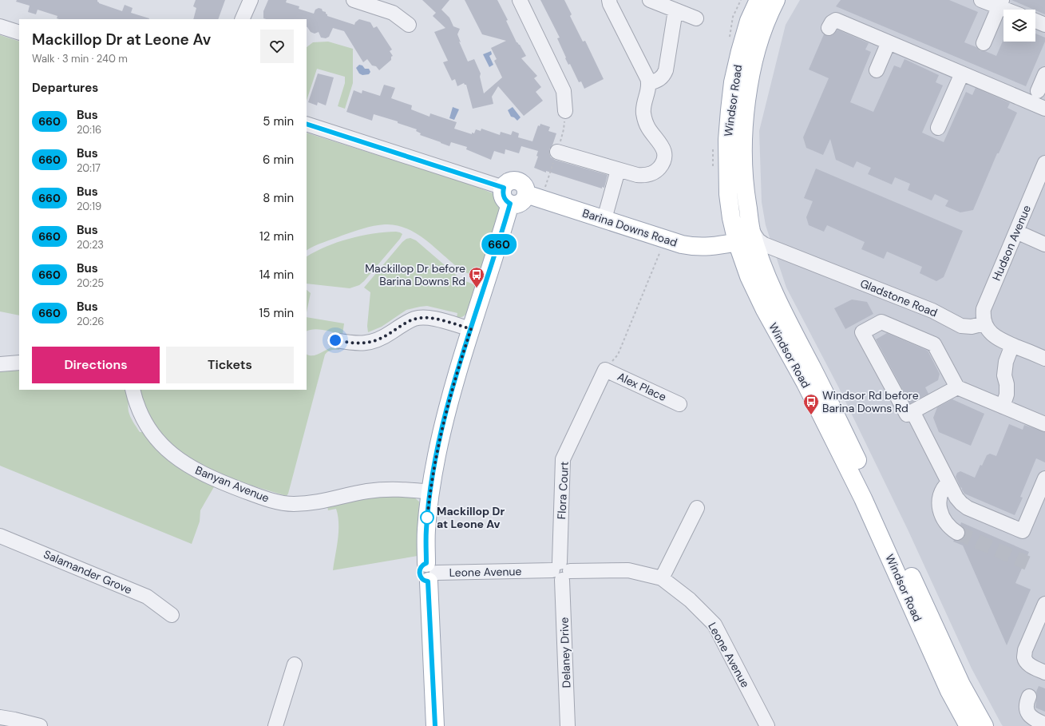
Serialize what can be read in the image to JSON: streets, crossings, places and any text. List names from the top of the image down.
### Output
{
  "streets": {
    "main road": ["Windsor Road", "Barina Downs Road"],
    "street": [
      "Hudson Avenue",
      "Gladstone Road",
      "Alex Place",
      "Banyan Avenue",
      "Flora Court",
      "Salamander Grove",
      "Leone Avenue",
      "Delaney Drive"
    ]
  },
  "crossings": [
    ["Windsor Road", "Barina Downs Road"],
    ["Windsor Road", "Gladstone Road"],
    ["Hudson Avenue", "Gladstone Road"],
    ["Alex Place", "Flora Court"],
    ["Flora Court", "Leone Avenue"],
    ["Flora Court", "Delaney Drive"],
    ["Leone Avenue", "Delaney Drive"]
  ],
  "places": {
    "bus stop": ["Mackillop Dr before Barina Downs Rd", "Windsor Rd before Barina Downs Rd"],
    "other": ["Mackillop Dr at Leone Av"]
  },
  "lines": ["bus line 660"],
  "page": {
    "on_map": "660",
    "heading": [
      ["Mackillop Dr at Leone Av", "Walk · 3 min · 240 m"],
      "Departures"
    ],
    "list": [
      {
        "mark": "660",
        "name": "Bus",
        "note": "20:16",
        "value": "5 min"
      },
      {
        "mark": "660",
        "name": "Bus",
        "note": "20:17",
        "value": "6 min"
      },
      {
        "mark": "660",
        "name": "Bus",
        "note": "20:19",
        "value": "8 min"
      },
      {
        "mark": "660",
        "name": "Bus",
        "note": "20:23",
        "value": "12 min"
      },
      {
        "mark": "660",
        "name": "Bus",
        "note": "20:25",
        "value": "14 min"
      },
      {
        "mark": "660",
        "name": "Bus",
        "note": "20:26",
        "value": "15 min"
      }
    ],
    "buttons": ["Directions", "Tickets"]
  }
}
